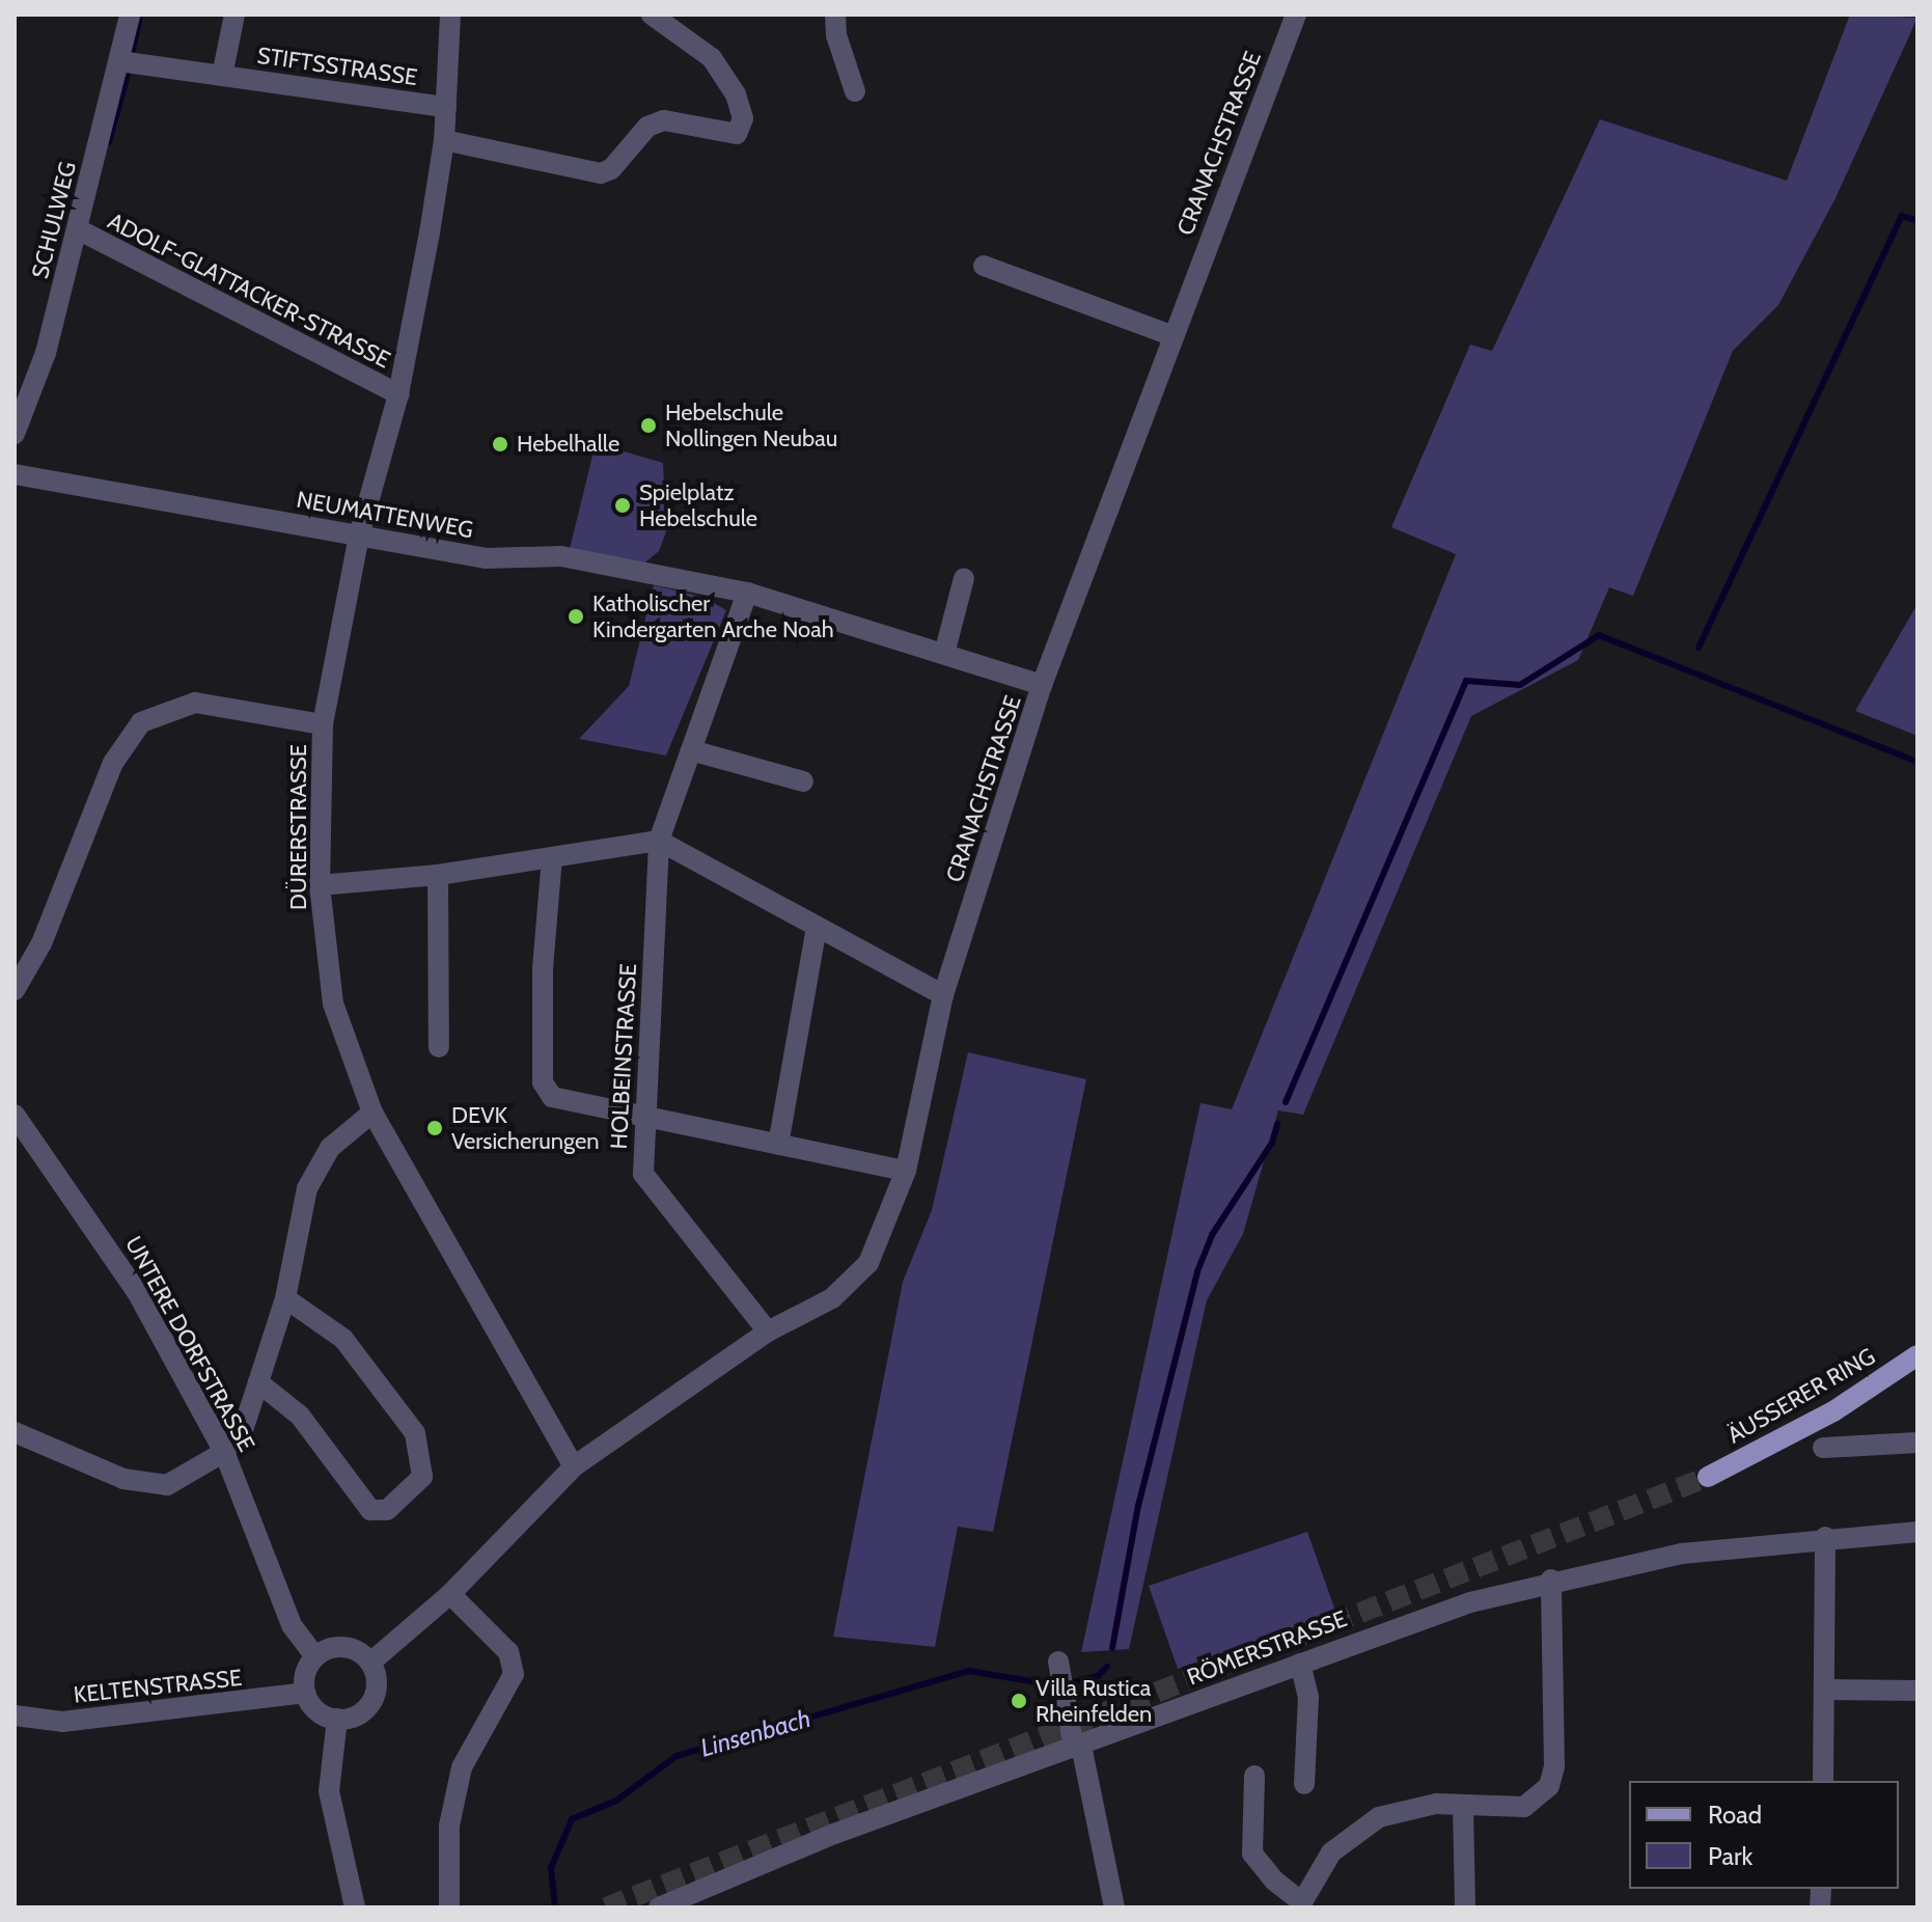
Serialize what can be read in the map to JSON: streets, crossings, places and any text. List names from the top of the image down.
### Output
{
  "streets": {
    "main road": ["ÄUSSERER RING"],
    "street": [
      "STIFTSSTRASSE",
      "CRANACHSTRASSE",
      "SCHULWEG",
      "ADOLF-GLATTACKER-STRASSE",
      "NEUMATTENWEG",
      "DÜRERSTRASSE",
      "HOLBEINSTRASSE",
      "UNTERE DORFSTRASSE",
      "RÖMERSTRASSE",
      "KELTENSTRASSE"
    ]
  },
  "crossings": [
    ["STIFTSSTRASSE", "SCHULWEG"],
    ["STIFTSSTRASSE", "DÜRERSTRASSE"],
    ["CRANACHSTRASSE", "NEUMATTENWEG"],
    ["CRANACHSTRASSE", "HOLBEINSTRASSE"],
    ["SCHULWEG", "ADOLF-GLATTACKER-STRASSE"],
    ["ADOLF-GLATTACKER-STRASSE", "DÜRERSTRASSE"],
    ["NEUMATTENWEG", "DÜRERSTRASSE"],
    ["NEUMATTENWEG", "HOLBEINSTRASSE"],
    ["UNTERE DORFSTRASSE", "KELTENSTRASSE"]
  ],
  "water": ["Linsenbach"],
  "places": [
    "Hebelschule Nollingen Neubau",
    "Hebelhalle",
    "Spielplatz Hebelschule",
    "Katholischer Kindergarten Arche Noah",
    "DEVK Versicherungen",
    "Villa Rustica Rheinfelden"
  ],
  "legend": ["Road", "Park"]
}
